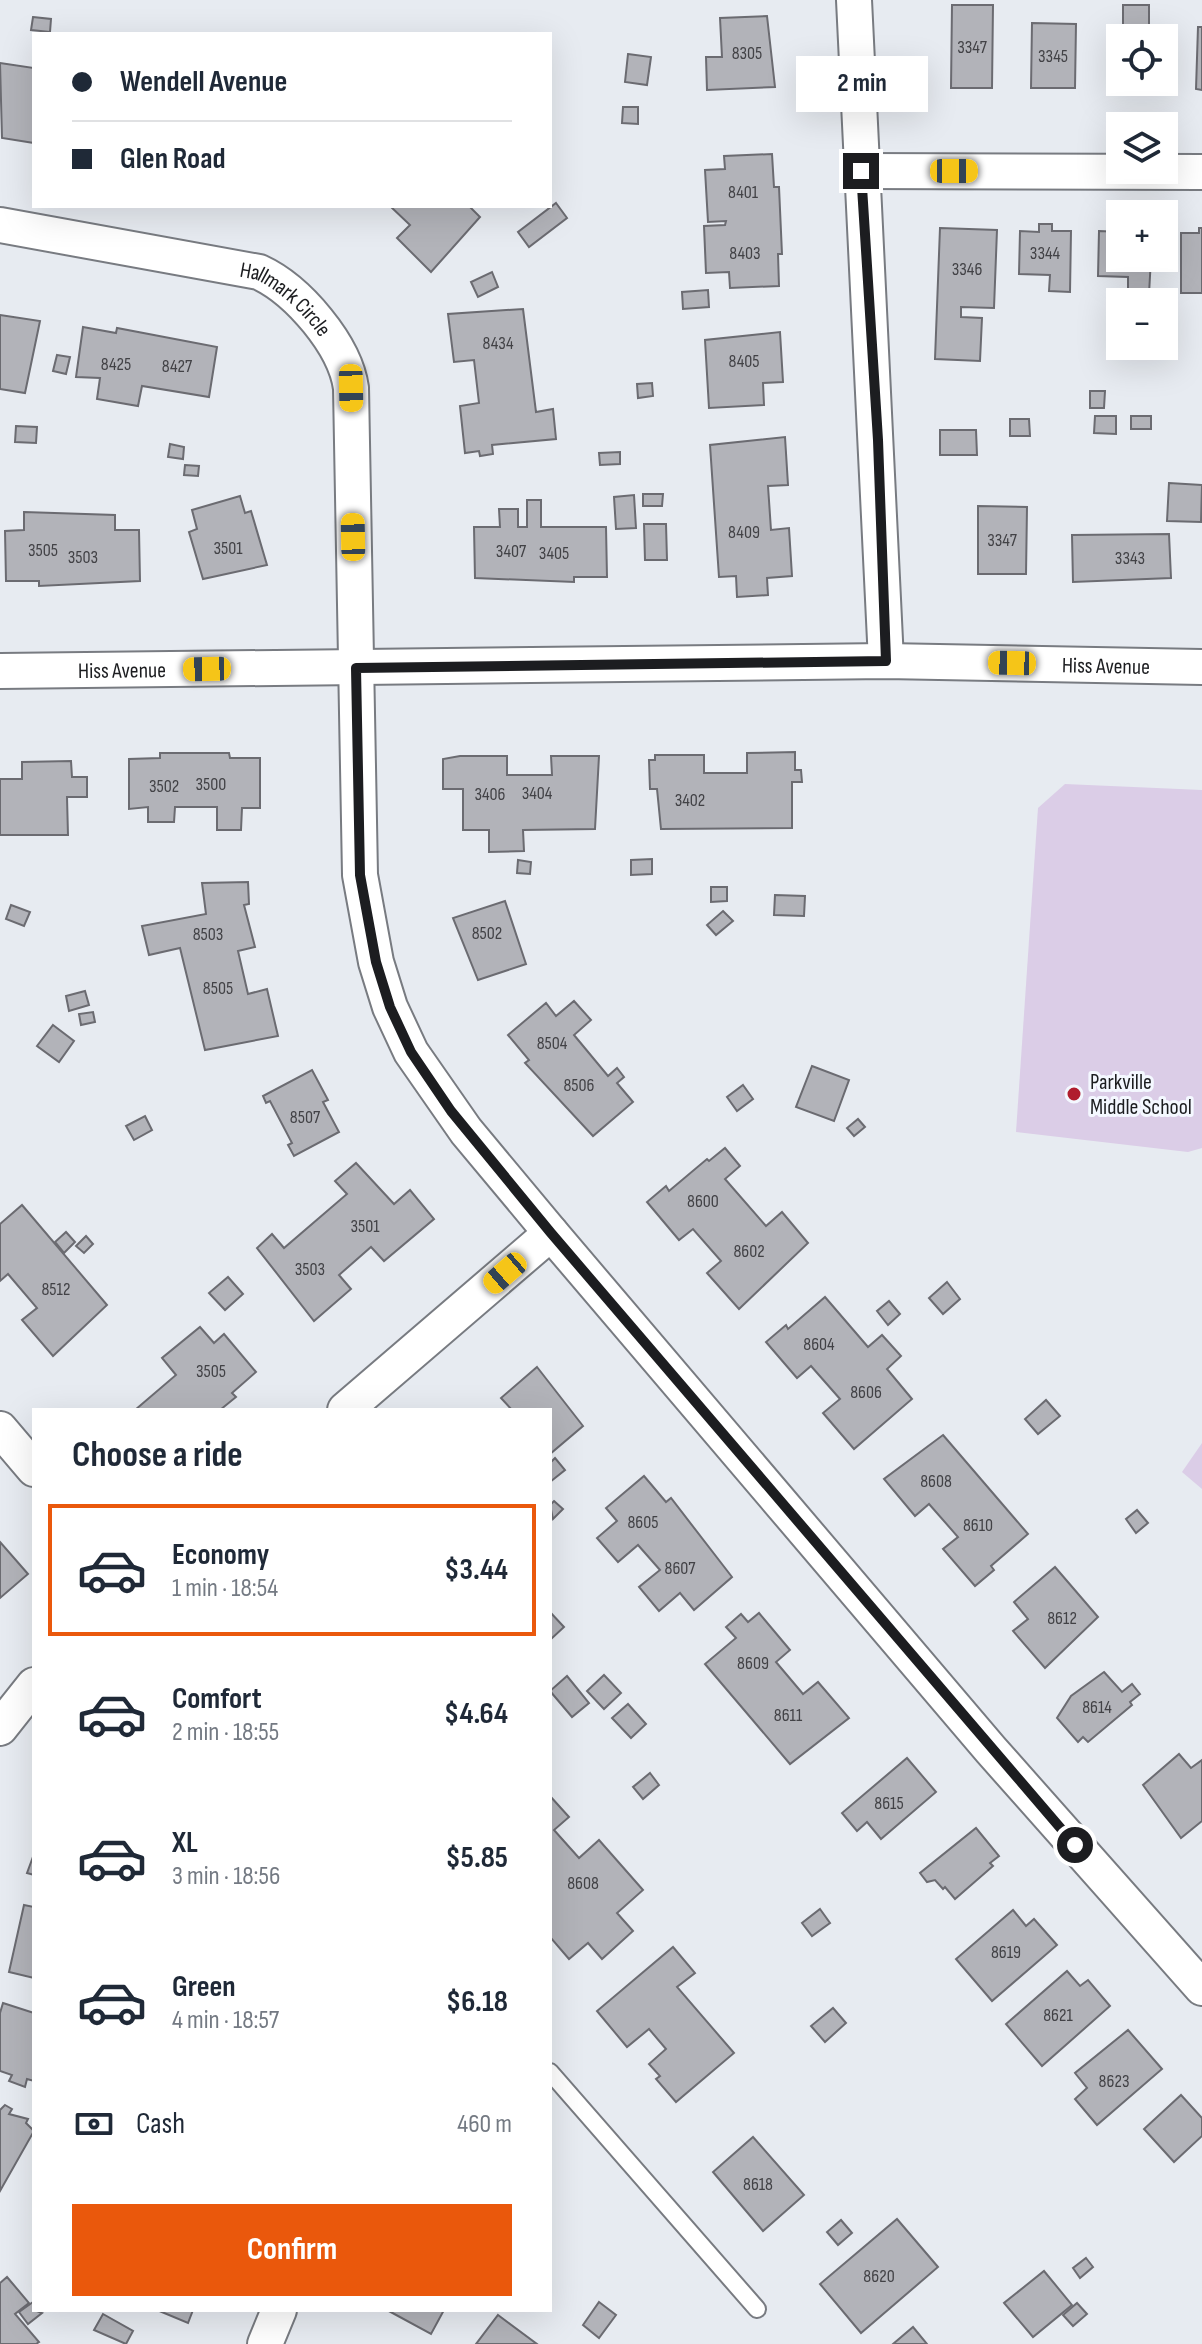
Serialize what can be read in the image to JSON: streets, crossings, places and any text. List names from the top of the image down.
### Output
{
  "streets": {
    "street": ["Hallmark Circle", "Hiss Avenue"]
  },
  "crossings": [
    ["Hallmark Circle", "Hiss Avenue"]
  ],
  "places": ["Parkville Middle School"],
  "house_numbers": [
    "3347",
    "8305",
    "3345",
    "8401",
    "8403",
    "3344",
    "3346",
    "8434",
    "8405",
    "8425",
    "8427",
    "8409",
    "3347",
    "3501",
    "3505",
    "3407",
    "3405",
    "3503",
    "3343",
    "3500",
    "3502",
    "3404",
    "3406",
    "3402",
    "8502",
    "8503",
    "8505",
    "8504",
    "8506",
    "8507",
    "8600",
    "3501",
    "8602",
    "3503",
    "8512",
    "8604",
    "3505",
    "8606",
    "8608",
    "8605",
    "8610",
    "8607",
    "8612",
    "8609",
    "8614",
    "8611",
    "8615",
    "8608",
    "8619",
    "8621",
    "8623",
    "8618",
    "8620"
  ],
  "page": {
    "map_buttons": ["+", "−"],
    "banner": ["Wendell Avenue", "Glen Road"],
    "bubble": "2 min",
    "heading": "Choose a ride",
    "list": [
      {
        "name": "Economy",
        "note": "1 min · 18:54",
        "value": "$3.44"
      },
      {
        "name": "Comfort",
        "note": "2 min · 18:55",
        "value": "$4.64"
      },
      {
        "name": "XL",
        "note": "3 min · 18:56",
        "value": "$5.85"
      },
      {
        "name": "Green",
        "note": "4 min · 18:57",
        "value": "$6.18"
      }
    ],
    "pay": ["Cash", "460 m"],
    "buttons": "Confirm"
  }
}
